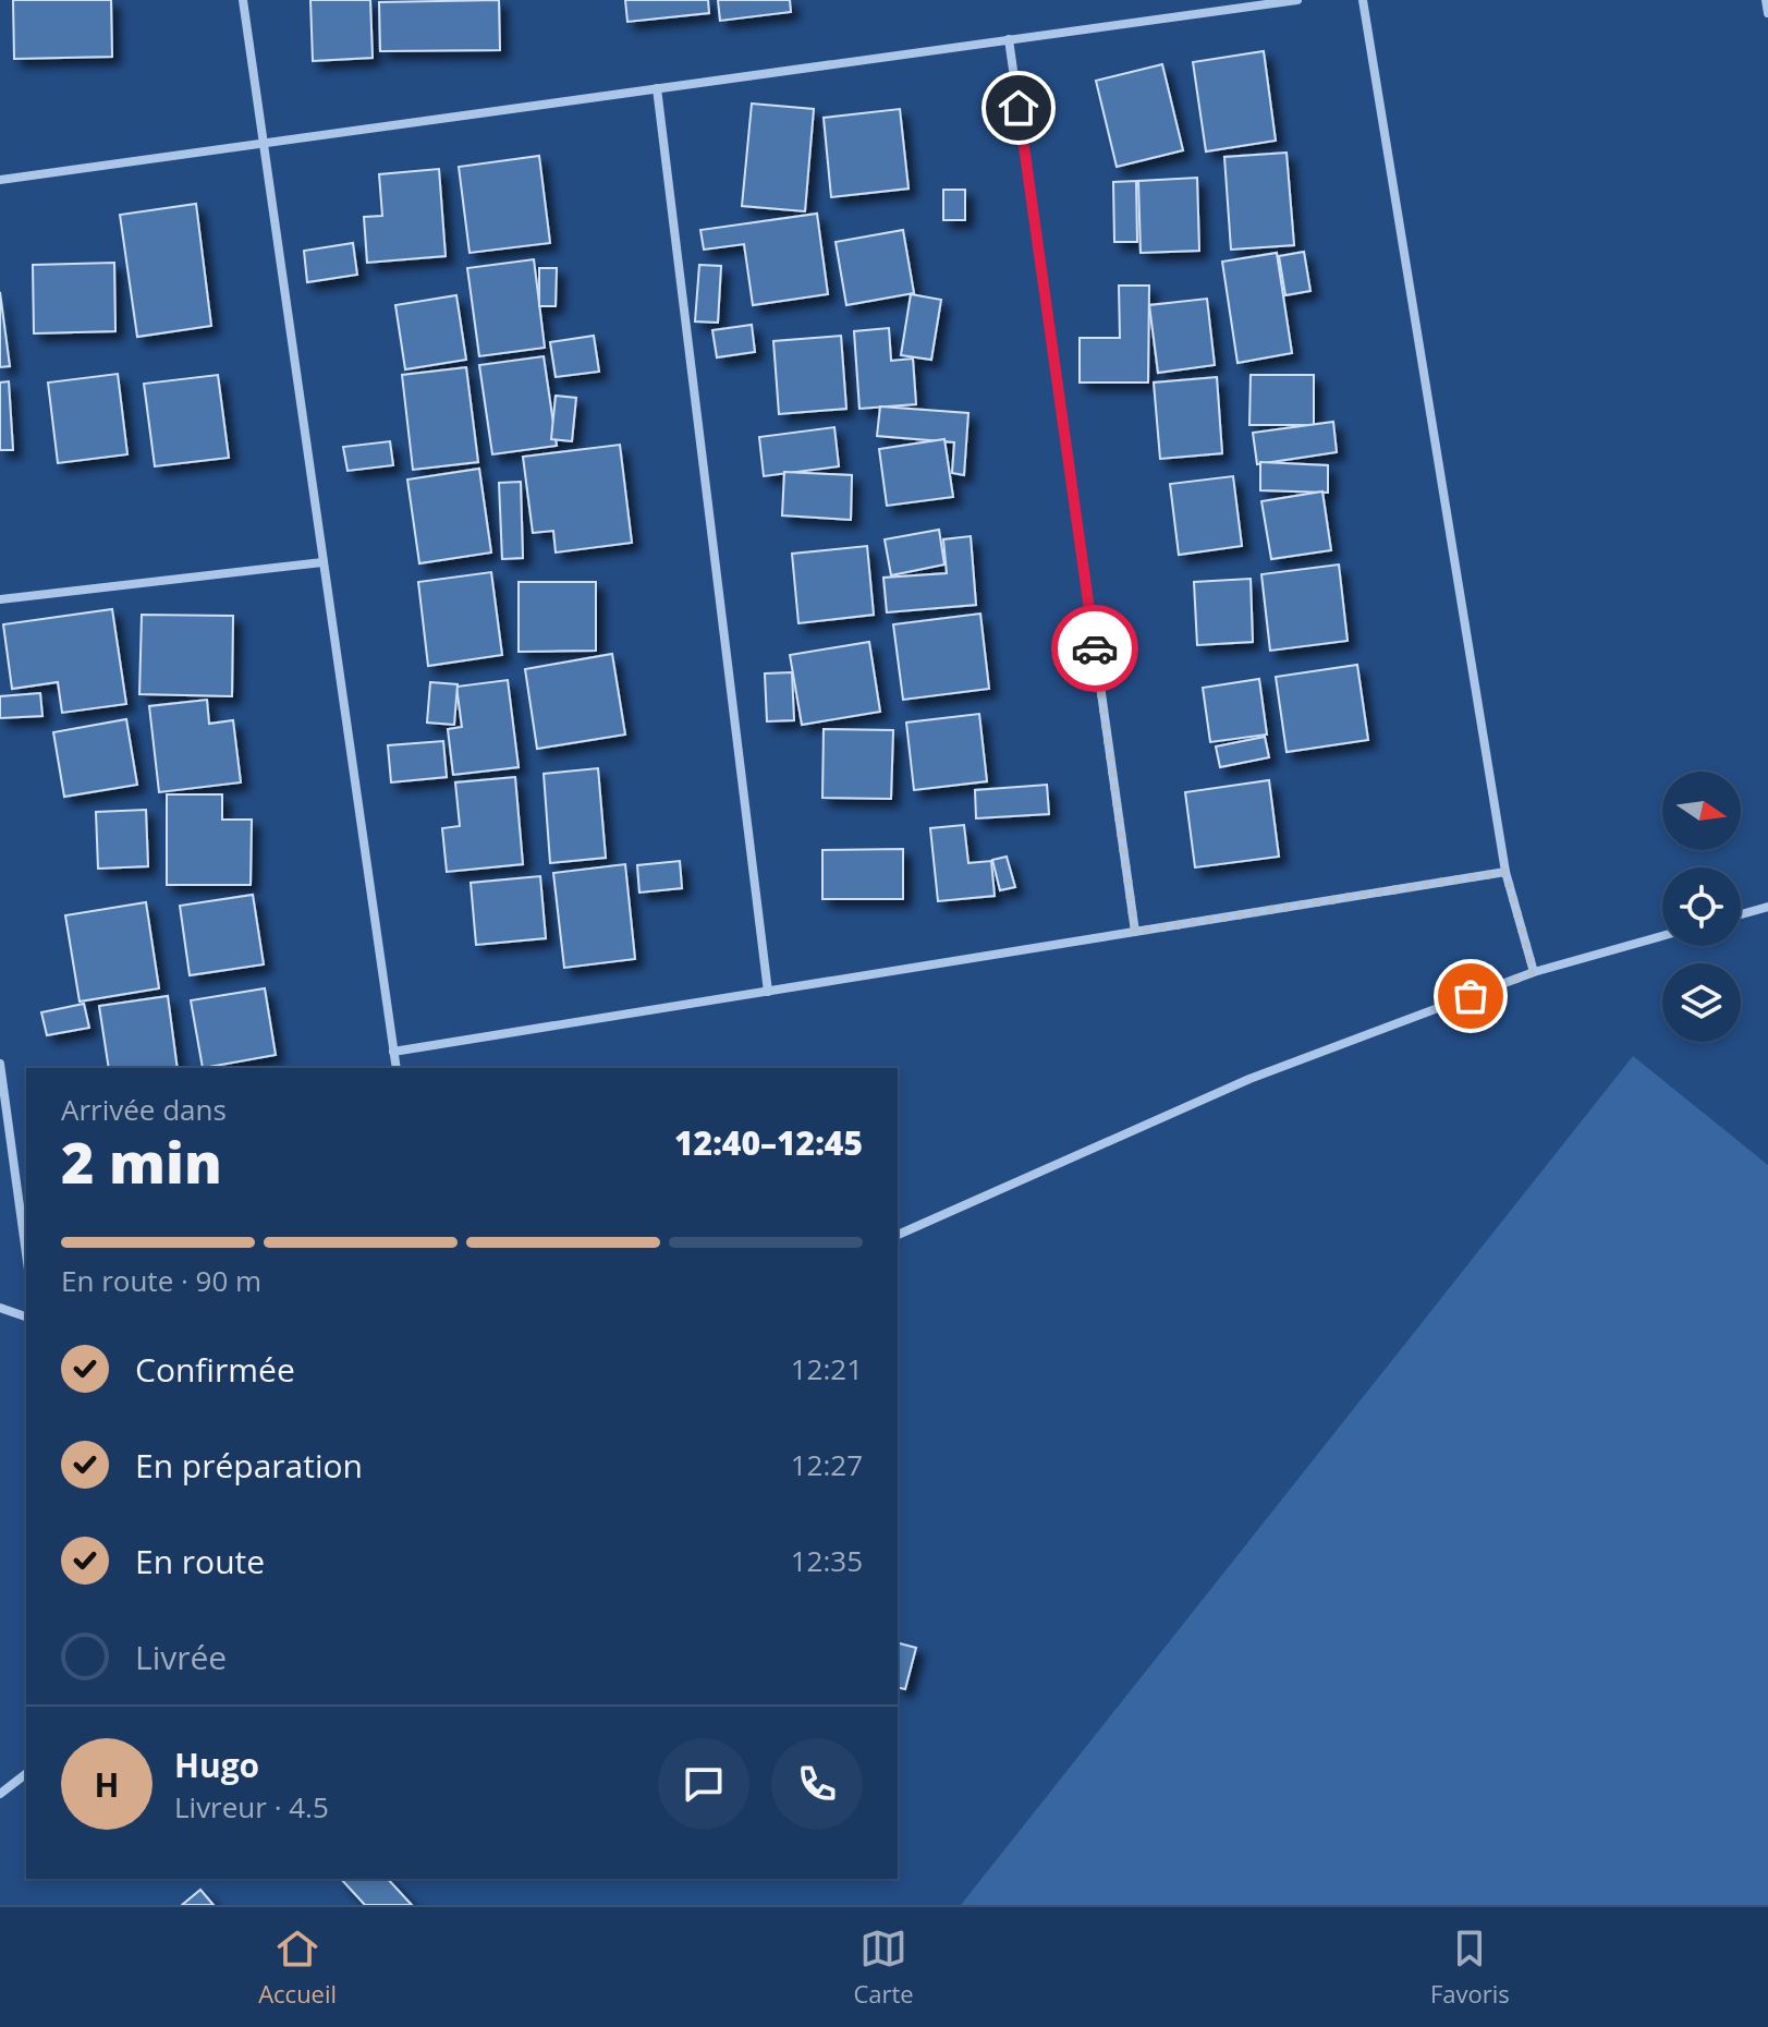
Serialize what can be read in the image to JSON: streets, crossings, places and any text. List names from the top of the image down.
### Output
{
  "north": "right",
  "page": {
    "heading": ["2 min", "Arrivée dans", "12:40–12:45"],
    "panel": ["Hugo", "Livreur · 4.5"],
    "bar": "En route · 90 m",
    "list": [
      ["Confirmée", "12:21"],
      ["En préparation", "12:27"],
      ["En route", "12:35"],
      "Livrée"
    ],
    "round": "H",
    "tabs": ["Accueil", "Carte", "Favoris"]
  }
}
